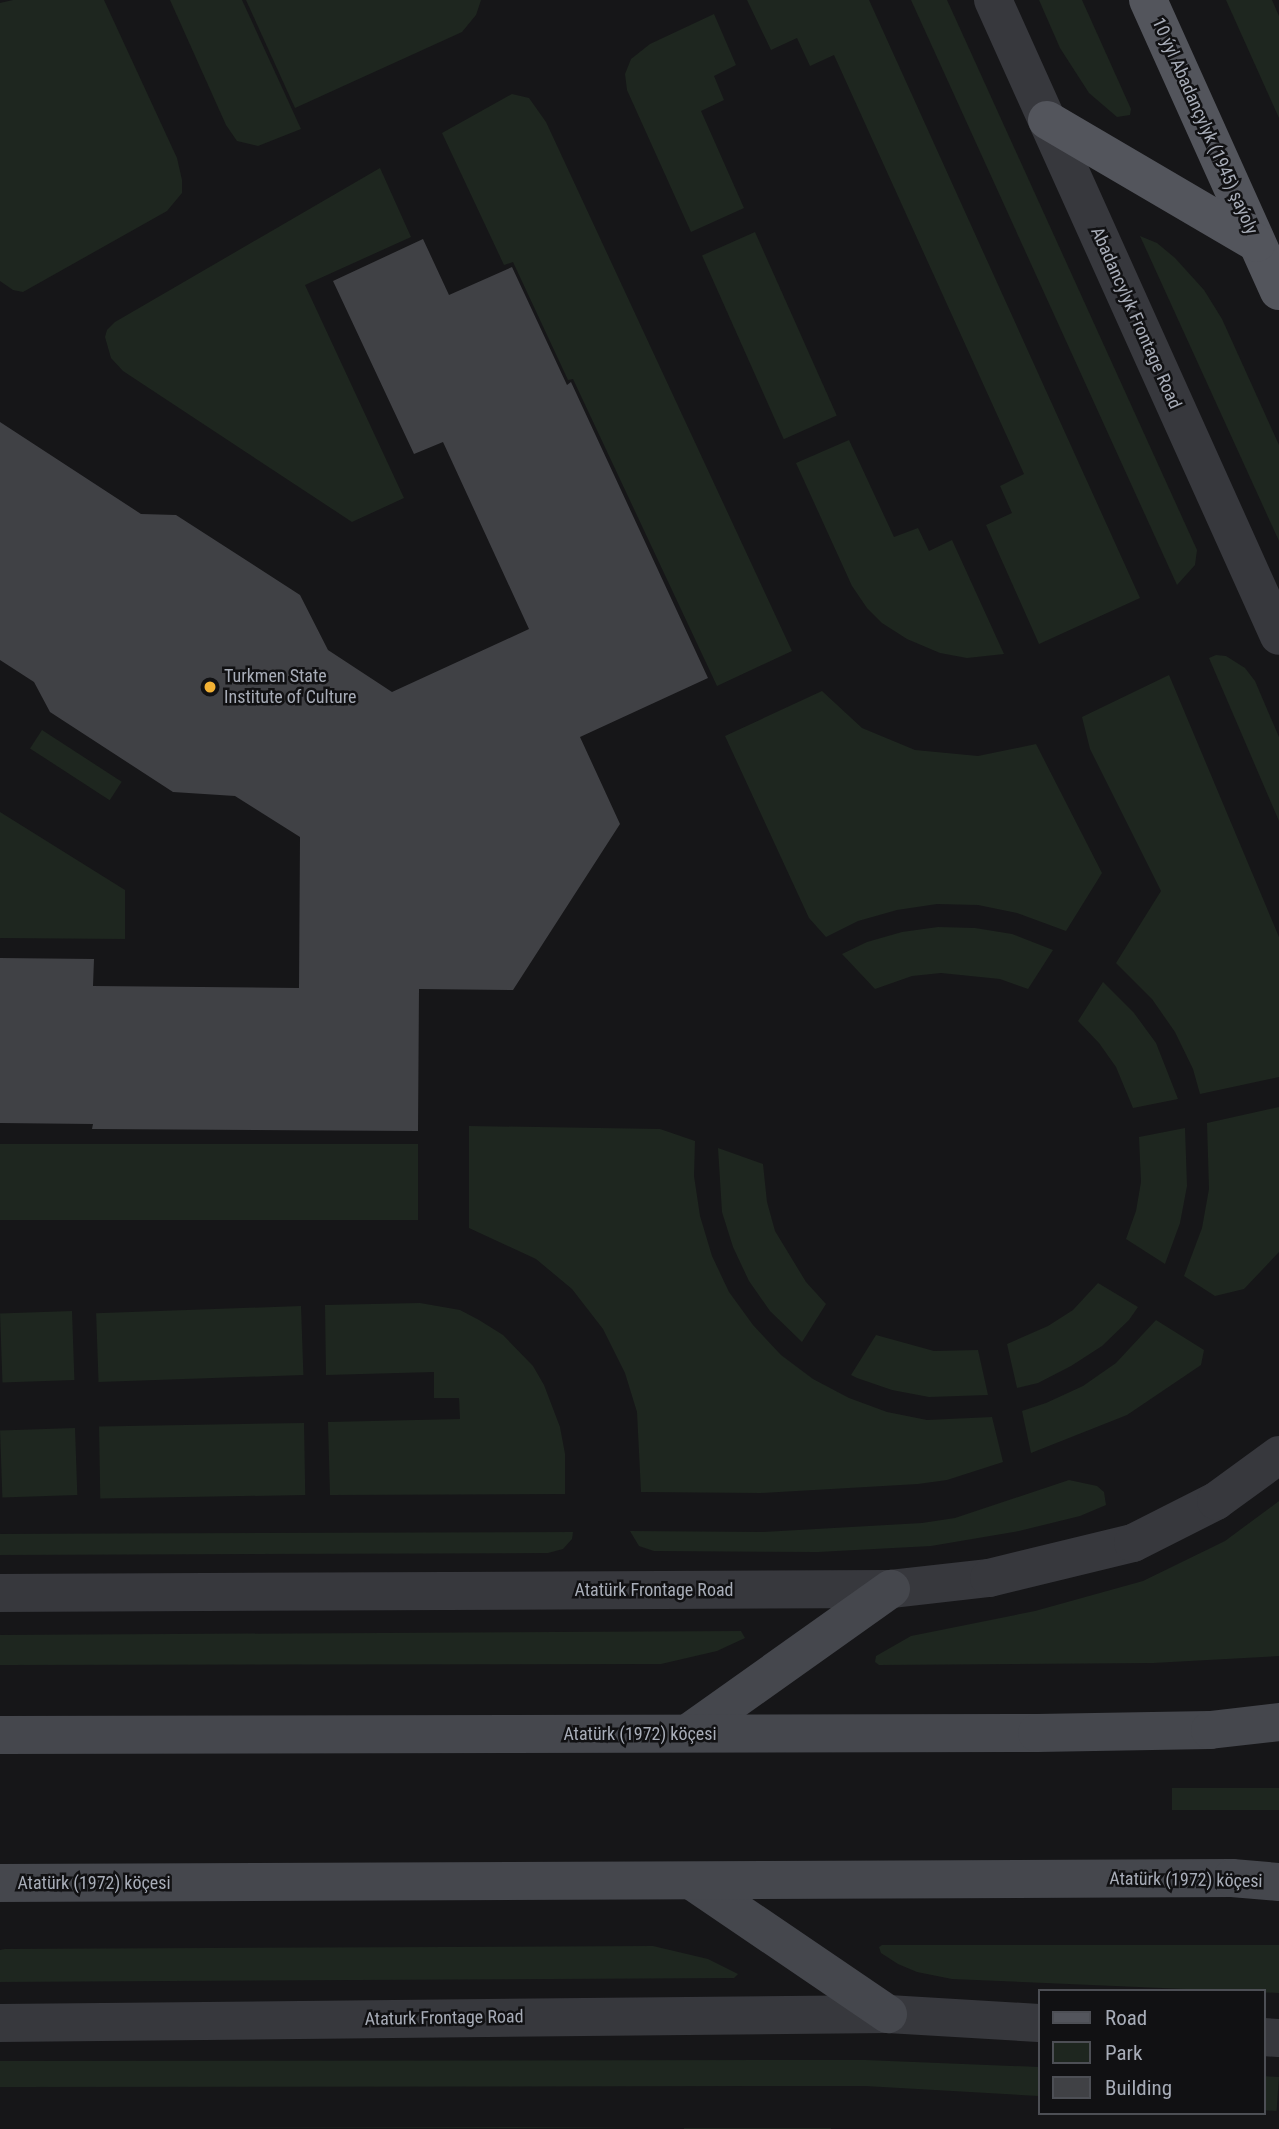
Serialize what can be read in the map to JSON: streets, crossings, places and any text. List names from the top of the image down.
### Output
{
  "streets": {
    "main road": ["10 ýyl Abadançylyk (1945) şaýoly", "Atatürk (1972) köçesi"],
    "street": ["Abadancylyk Frontage Road", "Atatürk Frontage Road", "Ataturk Frontage Road"]
  },
  "places": ["Turkmen State Institute of Culture"],
  "legend": ["Road", "Park", "Building"]
}
